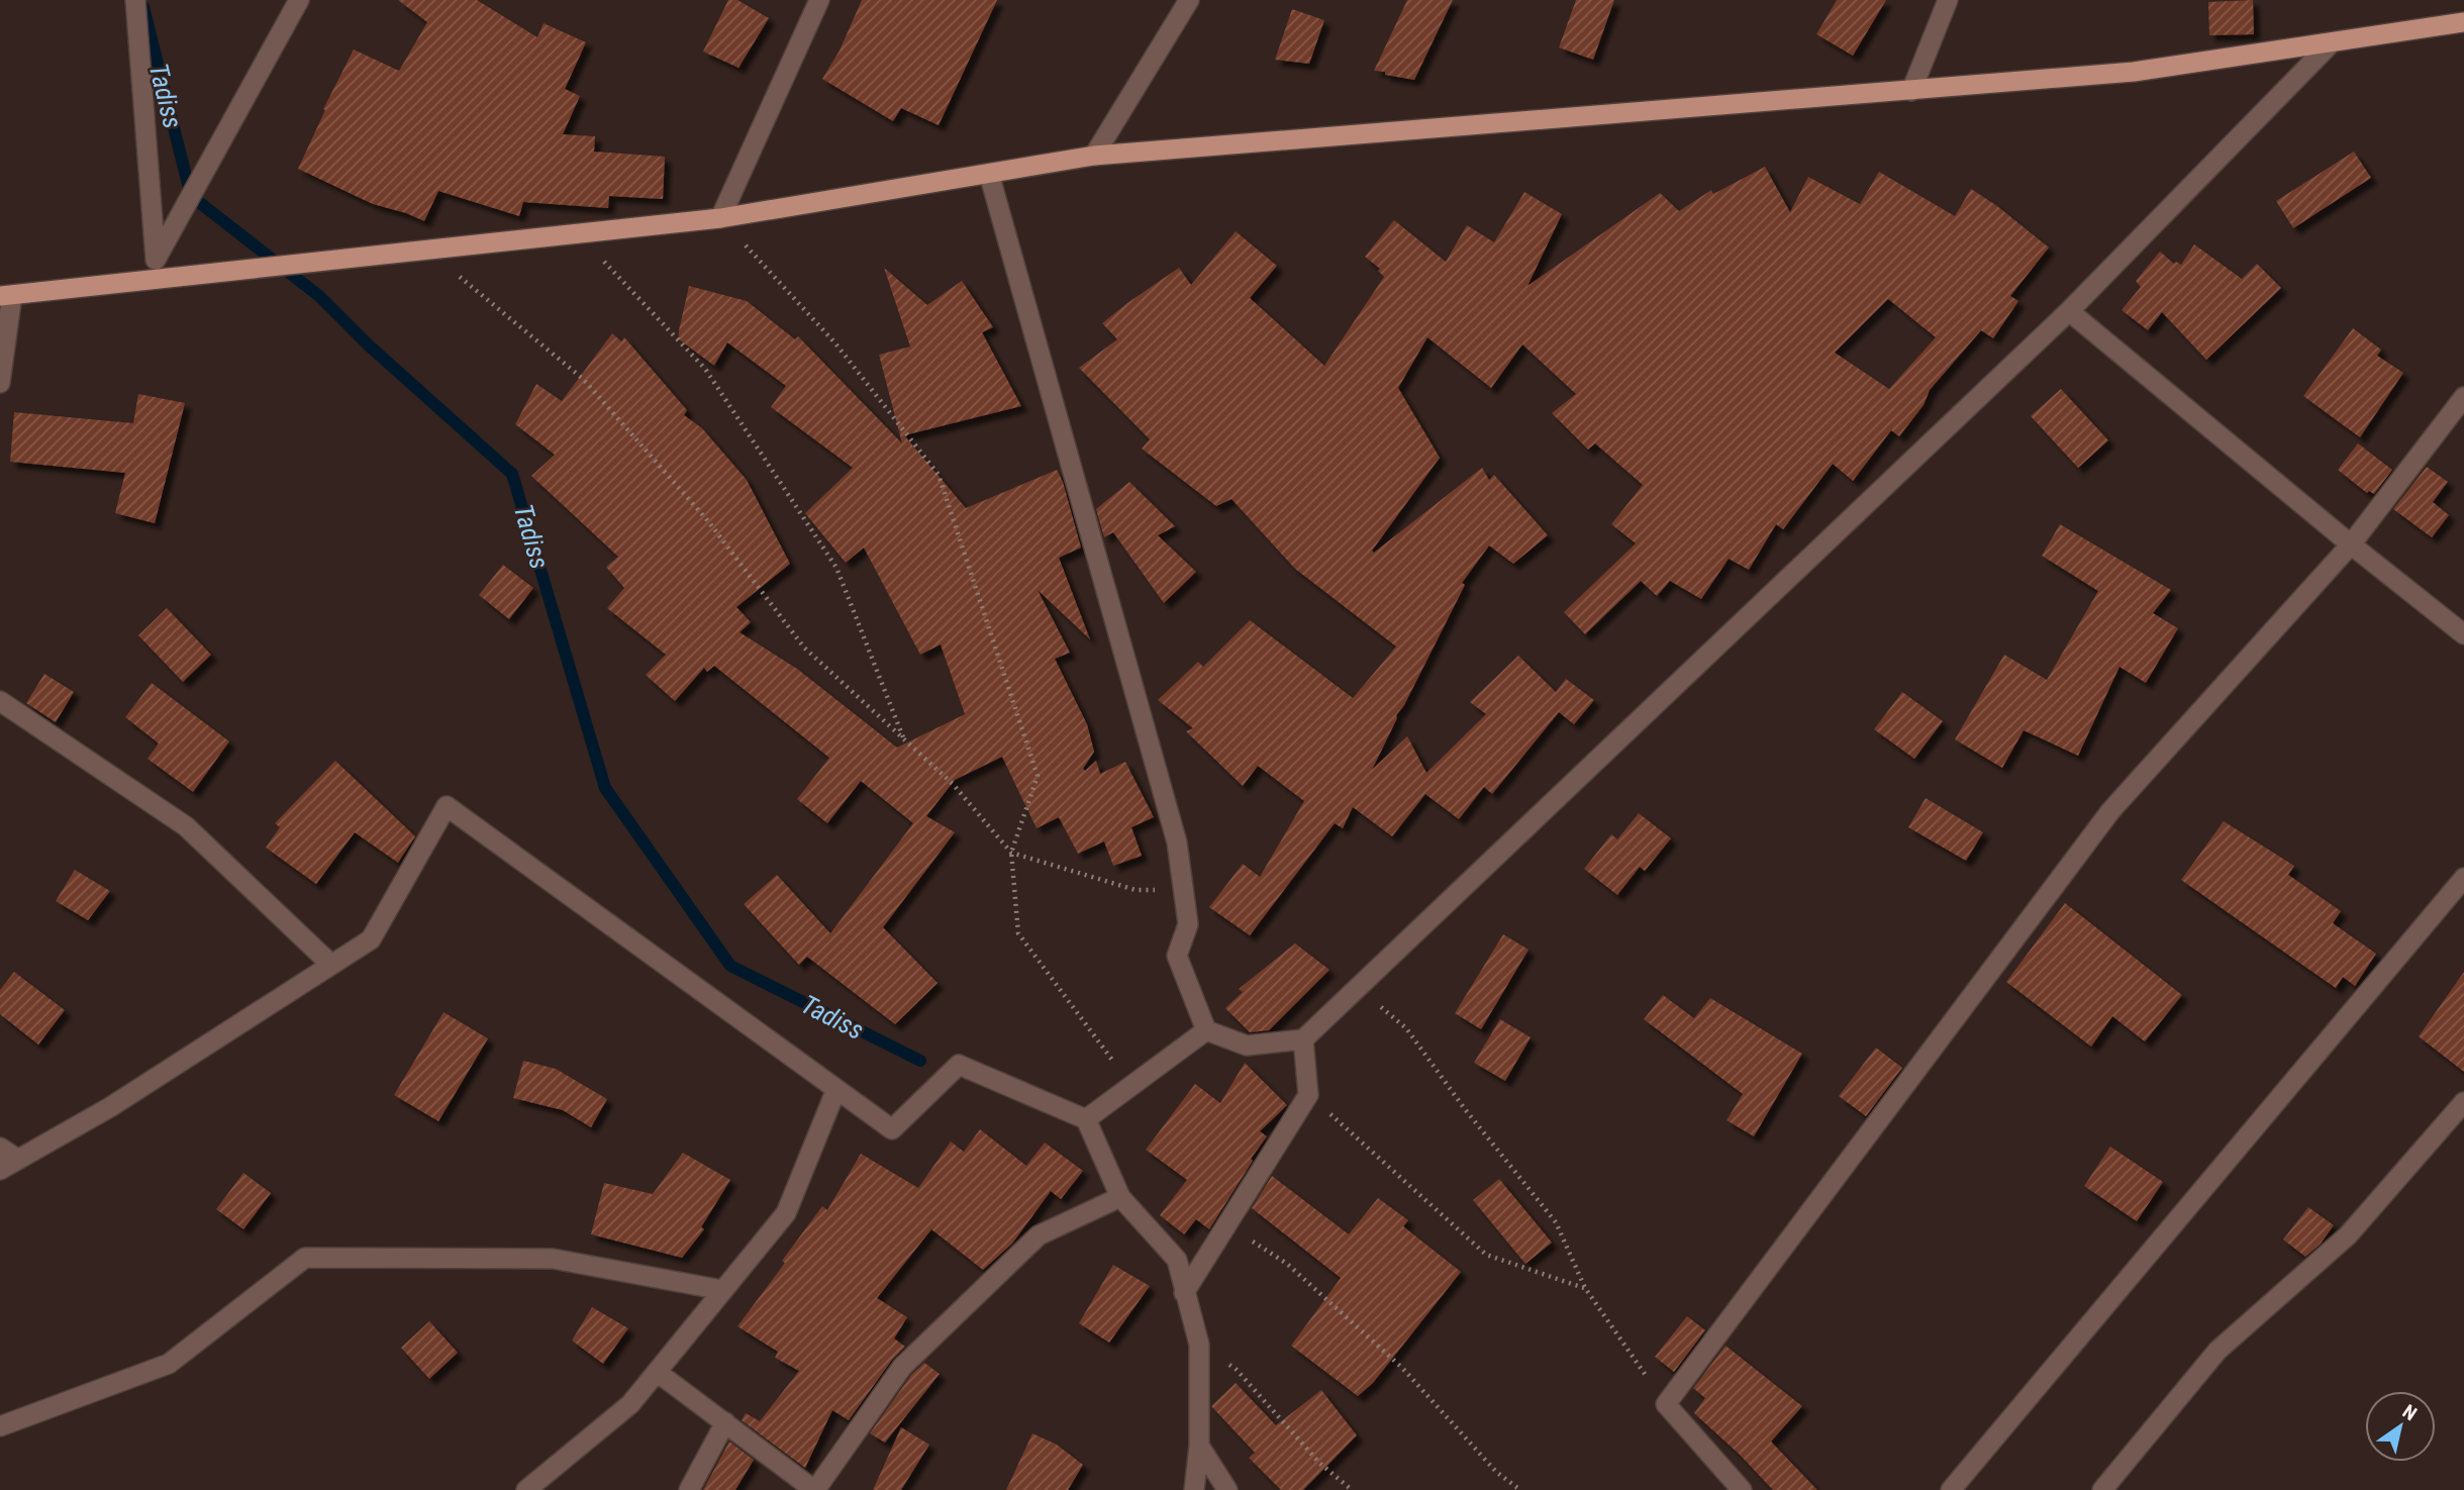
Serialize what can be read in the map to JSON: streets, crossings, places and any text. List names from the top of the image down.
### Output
{
  "water": ["Tadiss"],
  "north": "top right"
}
